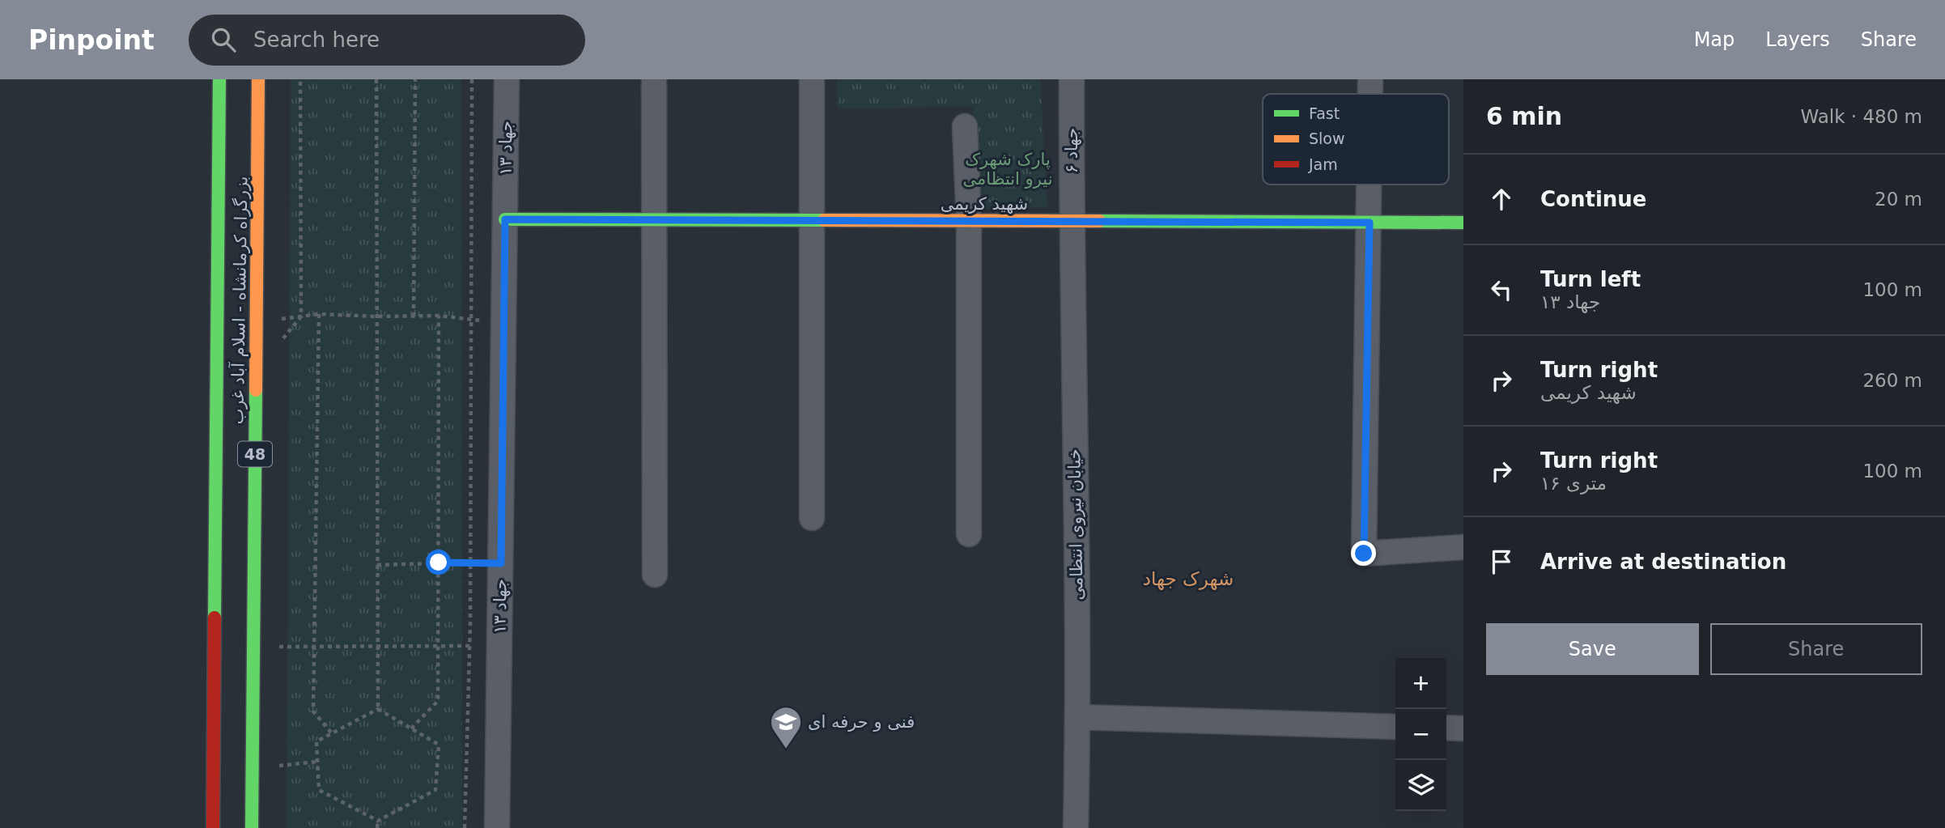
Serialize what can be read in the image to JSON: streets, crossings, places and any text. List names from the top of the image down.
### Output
{
  "streets": {
    "main road": ["شهید کریمی", "بزرگراه کرمانشاه - اسلام آباد غرب", "48"],
    "street": ["جهاد ۱۳", "جهاد ۶", "خیابان نیروی انتظامی"]
  },
  "crossings": [
    ["جهاد ۱۳", "شهید کریمی"],
    ["جهاد ۶", "شهید کریمی"],
    ["جهاد ۶", "خیابان نیروی انتظامی"],
    ["شهید کریمی", "خیابان نیروی انتظامی"]
  ],
  "districts": ["شهرک جهاد"],
  "parks": ["پارک شهرک نیرو انتظامی"],
  "places": {
    "school or university": ["فنی و حرفه ای"]
  },
  "legend": ["Fast", "Slow", "Jam"],
  "page": {
    "header": "Pinpoint",
    "search": "Search here",
    "nav": ["Map", "Layers", "Share"],
    "heading": ["6 min", "Walk · 480 m"],
    "list": [
      ["Continue", "20 m"],
      ["Turn left", "جهاد ۱۳", "100 m"],
      ["Turn right", "شهید کریمی", "260 m"],
      ["Turn right", "۱۶ متری", "100 m"],
      "Arrive at destination"
    ],
    "buttons": ["Save", "Share"],
    "map_buttons": ["+", "−"]
  }
}
